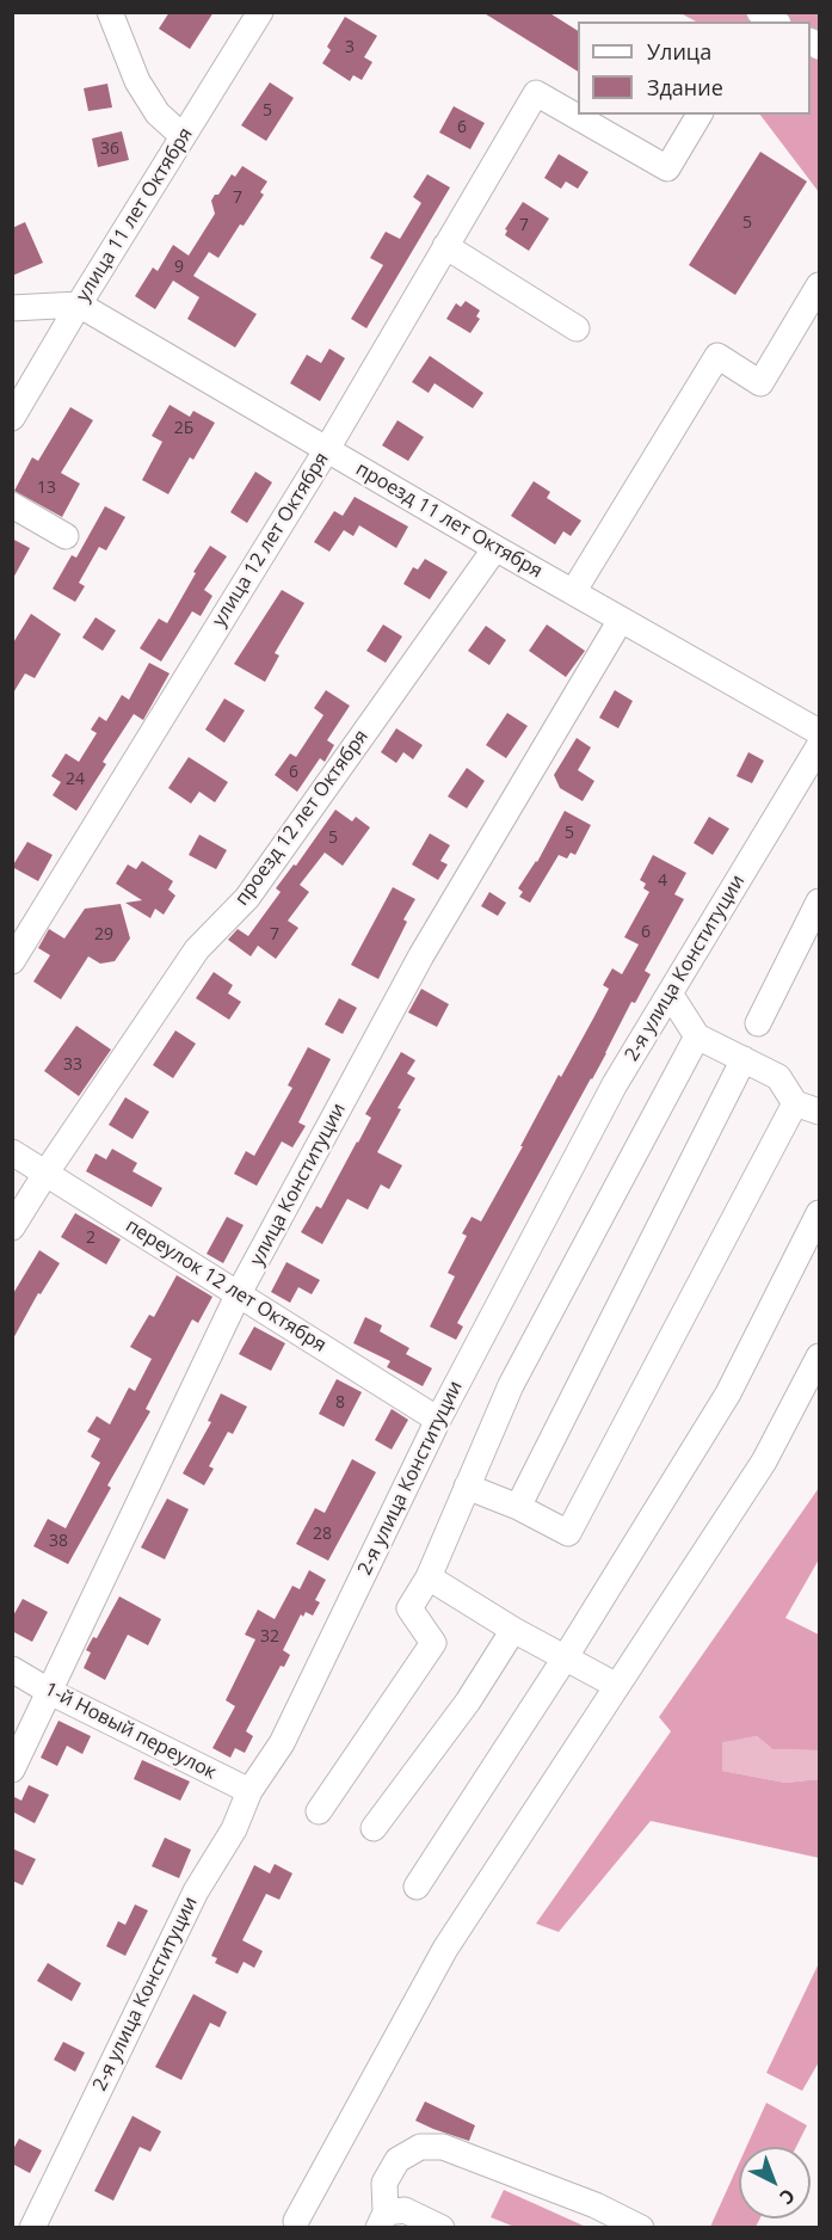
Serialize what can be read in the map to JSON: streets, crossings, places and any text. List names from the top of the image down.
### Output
{
  "streets": {
    "street": [
      "улица 11 лет Октября",
      "проезд 11 лет Октября",
      "улица 12 лет Октября",
      "проезд 12 лет Октября",
      "2-я улица Конституции",
      "улица Конституции",
      "переулок 12 лет Октября",
      "1-й Новый переулок"
    ]
  },
  "crossings": [
    ["улица 11 лет Октября", "проезд 11 лет Октября"],
    ["проезд 11 лет Октября", "улица 12 лет Октября"],
    ["проезд 11 лет Октября", "проезд 12 лет Октября"],
    ["проезд 11 лет Октября", "улица Конституции"],
    ["проезд 12 лет Октября", "переулок 12 лет Октября"],
    ["2-я улица Конституции", "переулок 12 лет Октября"],
    ["2-я улица Конституции", "1-й Новый переулок"],
    ["улица Конституции", "переулок 12 лет Октября"],
    ["улица Конституции", "1-й Новый переулок"]
  ],
  "house_numbers": [
    "3",
    "5",
    "6",
    "36",
    "7",
    "5",
    "7",
    "9",
    "2Б",
    "13",
    "6",
    "24",
    "5",
    "5",
    "4",
    "6",
    "29",
    "7",
    "33",
    "2",
    "8",
    "28",
    "38",
    "32"
  ],
  "legend": ["Улица", "Здание"],
  "north": "bottom right"
}
